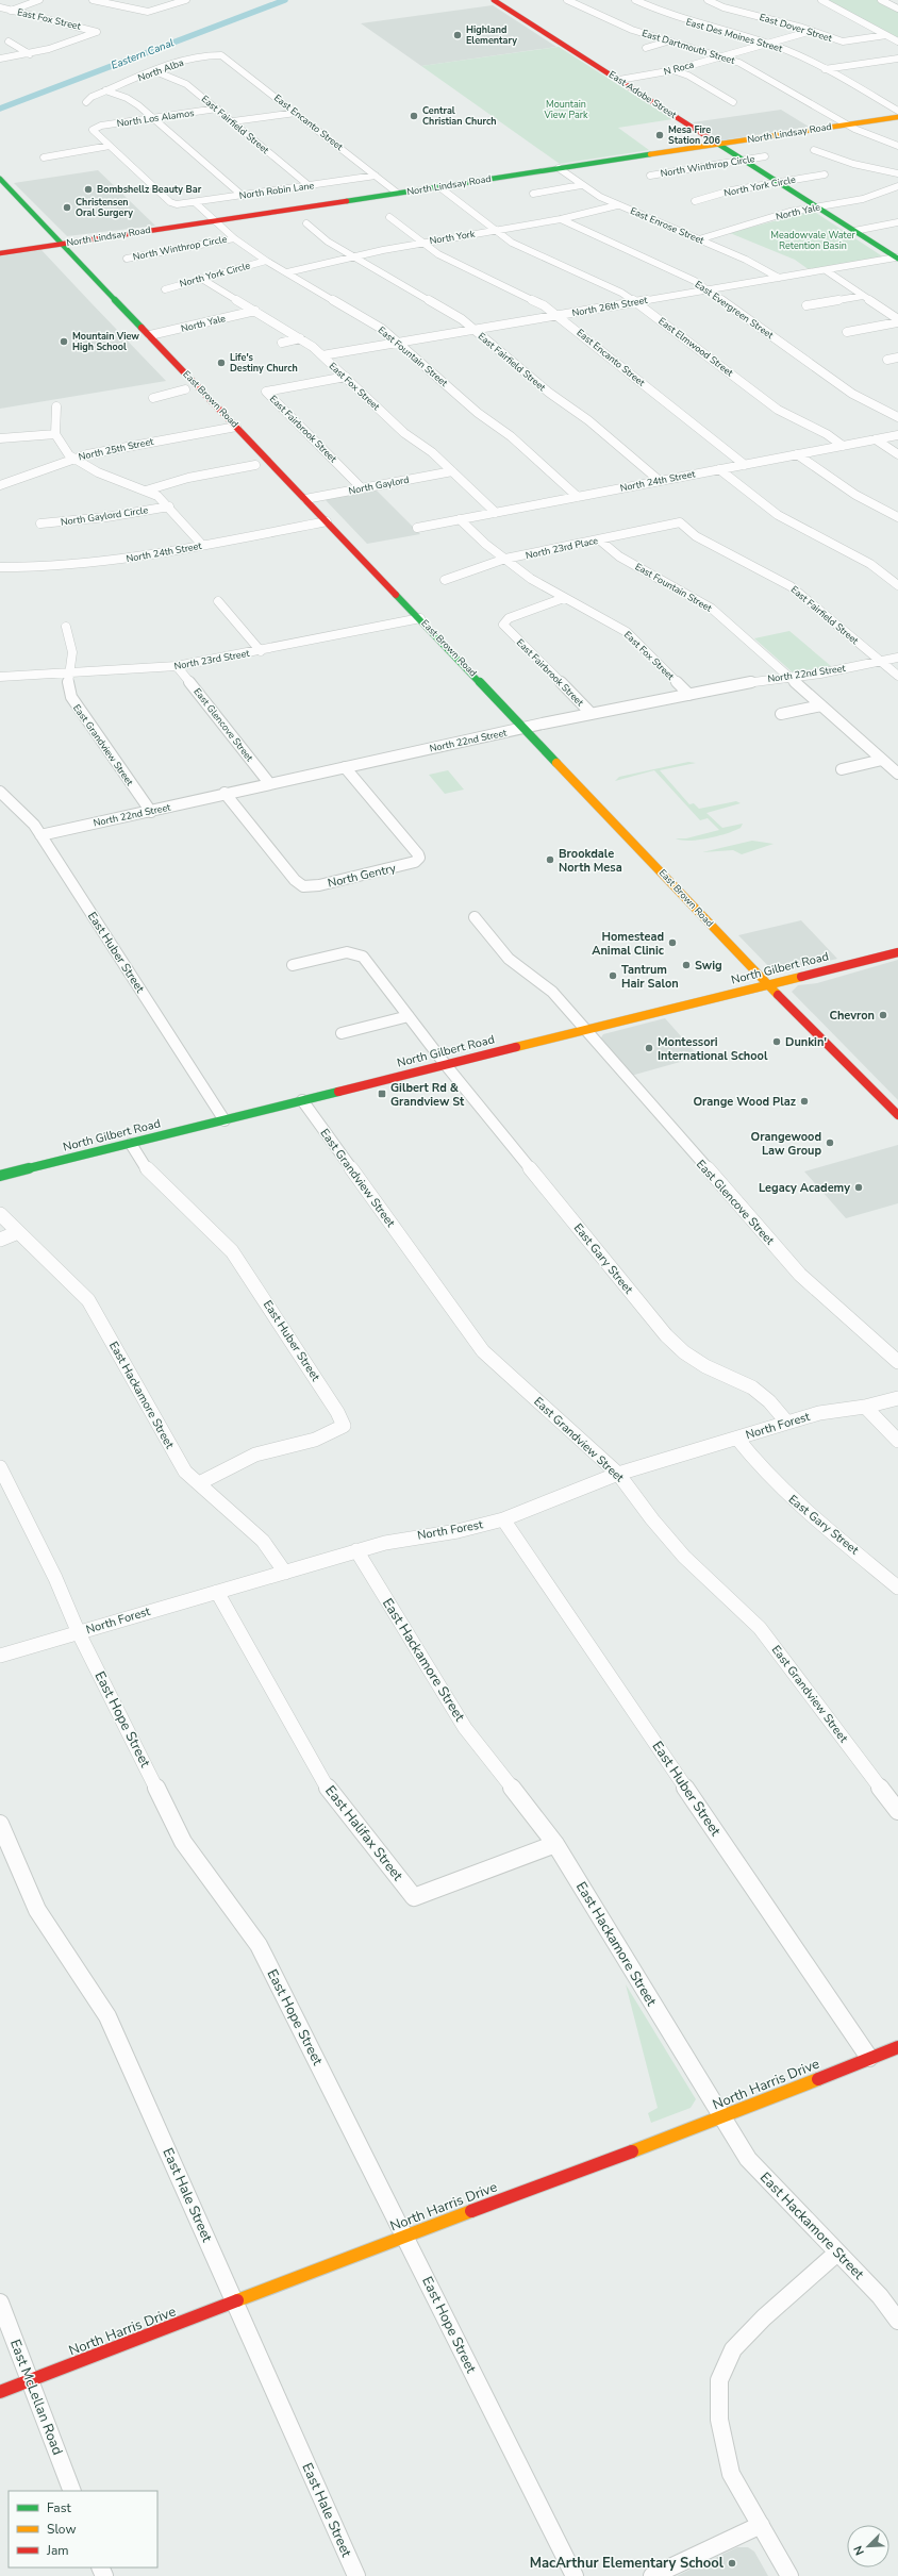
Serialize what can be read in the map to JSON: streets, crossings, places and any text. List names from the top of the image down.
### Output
{
  "streets": {
    "main road": [
      "East Adobe Street",
      "North Lindsay Road",
      "East Brown Road",
      "North Gilbert Road",
      "North Harris Drive"
    ],
    "street": [
      "East Fox Street",
      "East Dover Street",
      "East Des Moines Street",
      "East Dartmouth Street",
      "N Roca",
      "North Alba",
      "North Los Alamos",
      "East Encanto Street",
      "East Fairfield Street",
      "North Winthrop Circle",
      "North York Circle",
      "North Robin Lane",
      "North Yale",
      "East Enrose Street",
      "North York",
      "North 26th Street",
      "East Evergreen Street",
      "East Elmwood Street",
      "East Fountain Street",
      "East Fairbrook Street",
      "North 25th Street",
      "North 24th Street",
      "North Gaylord",
      "North Gaylord Circle",
      "North 23rd Place",
      "North 23rd Street",
      "North 22nd Street",
      "East Glencove Street",
      "East Grandview Street",
      "North Gentry",
      "East Huber Street",
      "East Gary Street",
      "East Hackamore Street",
      "North Forest",
      "East Hope Street",
      "East Halifax Street",
      "East Hale Street",
      "East McLellan Road"
    ]
  },
  "crossings": [
    ["East Fox Street", "North York Circle"],
    ["East Fox Street", "North Yale"],
    ["East Fox Street", "North 26th Street"],
    ["East Fox Street", "East Fairbrook Street"],
    ["East Fox Street", "North 24th Street"],
    ["East Fox Street", "North Gaylord"],
    ["East Fox Street", "North 23rd Place"],
    ["East Fox Street", "North 22nd Street"],
    ["East Dover Street", "N Roca"],
    ["East Des Moines Street", "N Roca"],
    ["East Dartmouth Street", "N Roca"],
    ["East Dartmouth Street", "North Lindsay Road"],
    ["N Roca", "East Adobe Street"],
    ["North Alba", "East Encanto Street"],
    ["North Alba", "East Fairfield Street"],
    ["East Adobe Street", "North Lindsay Road"],
    ["East Adobe Street", "North Winthrop Circle"],
    ["East Adobe Street", "North York Circle"],
    ["East Adobe Street", "North Yale"],
    ["East Adobe Street", "North 26th Street"],
    ["North Los Alamos", "East Fairfield Street"],
    ["North Los Alamos", "North Robin Lane"],
    ["East Encanto Street", "North Lindsay Road"],
    ["East Encanto Street", "North Robin Lane"],
    ["East Encanto Street", "North York"],
    ["East Encanto Street", "North 26th Street"],
    ["East Encanto Street", "North 24th Street"],
    ["East Fairfield Street", "North Robin Lane"],
    ["East Fairfield Street", "North York"],
    ["East Fairfield Street", "North 26th Street"],
    ["East Fairfield Street", "North 24th Street"],
    ["East Fairfield Street", "North 23rd Place"],
    ["East Fairfield Street", "North 22nd Street"],
    ["North Lindsay Road", "East Enrose Street"],
    ["North Lindsay Road", "East Elmwood Street"],
    ["North Lindsay Road", "East Fountain Street"],
    ["North Lindsay Road", "East Brown Road"],
    ["North Winthrop Circle", "East Fountain Street"],
    ["North York Circle", "East Fountain Street"],
    ["North Yale", "East Enrose Street"],
    ["North Yale", "East Brown Road"],
    ["East Enrose Street", "North York"],
    ["East Enrose Street", "North 26th Street"],
    ["North York", "East Evergreen Street"],
    ["North York", "East Elmwood Street"],
    ["North York", "East Fountain Street"],
    ["North 26th Street", "East Evergreen Street"],
    ["North 26th Street", "East Elmwood Street"],
    ["North 26th Street", "East Fountain Street"],
    ["East Elmwood Street", "North 24th Street"],
    ["East Fountain Street", "North 24th Street"],
    ["East Fountain Street", "North 23rd Place"],
    ["East Fountain Street", "North 22nd Street"],
    ["East Brown Road", "North 25th Street"],
    ["East Brown Road", "North 24th Street"],
    ["East Brown Road", "North Gaylord"],
    ["East Brown Road", "North 23rd Street"],
    ["East Brown Road", "North 22nd Street"],
    ["East Brown Road", "North Gilbert Road"],
    ["East Fairbrook Street", "North Gaylord"],
    ["East Fairbrook Street", "North 22nd Street"],
    ["North 23rd Street", "East Glencove Street"],
    ["North 23rd Street", "East Grandview Street"],
    ["North 22nd Street", "East Glencove Street"],
    ["North 22nd Street", "East Grandview Street"],
    ["North 22nd Street", "North Gentry"],
    ["North 22nd Street", "East Huber Street"],
    ["East Glencove Street", "North Gilbert Road"],
    ["East Grandview Street", "North Gilbert Road"],
    ["East Grandview Street", "North Forest"],
    ["East Huber Street", "North Gilbert Road"],
    ["East Huber Street", "East Hackamore Street"],
    ["East Huber Street", "North Forest"],
    ["East Huber Street", "North Harris Drive"],
    ["North Gilbert Road", "East Gary Street"],
    ["East Gary Street", "North Forest"],
    ["East Hackamore Street", "North Forest"],
    ["East Hackamore Street", "East Halifax Street"],
    ["East Hackamore Street", "North Harris Drive"],
    ["North Forest", "East Hope Street"],
    ["North Forest", "East Halifax Street"],
    ["East Hope Street", "North Harris Drive"],
    ["North Harris Drive", "East Hale Street"],
    ["North Harris Drive", "East McLellan Road"]
  ],
  "water": ["Eastern Canal"],
  "parks": ["Mountain View Park", "Meadowvale Water Retention Basin"],
  "places": {
    "other": [
      "Highland Elementary",
      "Central Christian Church",
      "Mesa Fire Station 206",
      "Bombshellz Beauty Bar",
      "Christensen Oral Surgery",
      "Mountain View High School",
      "Life's Destiny Church",
      "Brookdale North Mesa",
      "Homestead Animal Clinic",
      "Swig",
      "Tantrum Hair Salon",
      "Chevron",
      "Dunkin'",
      "Montessori International School",
      "Orange Wood Plaz",
      "Orangewood Law Group",
      "Legacy Academy",
      "MacArthur Elementary School"
    ],
    "transit": ["Gilbert Rd & Grandview St"]
  },
  "legend": ["Fast", "Slow", "Jam"],
  "north": "bottom left"
}
